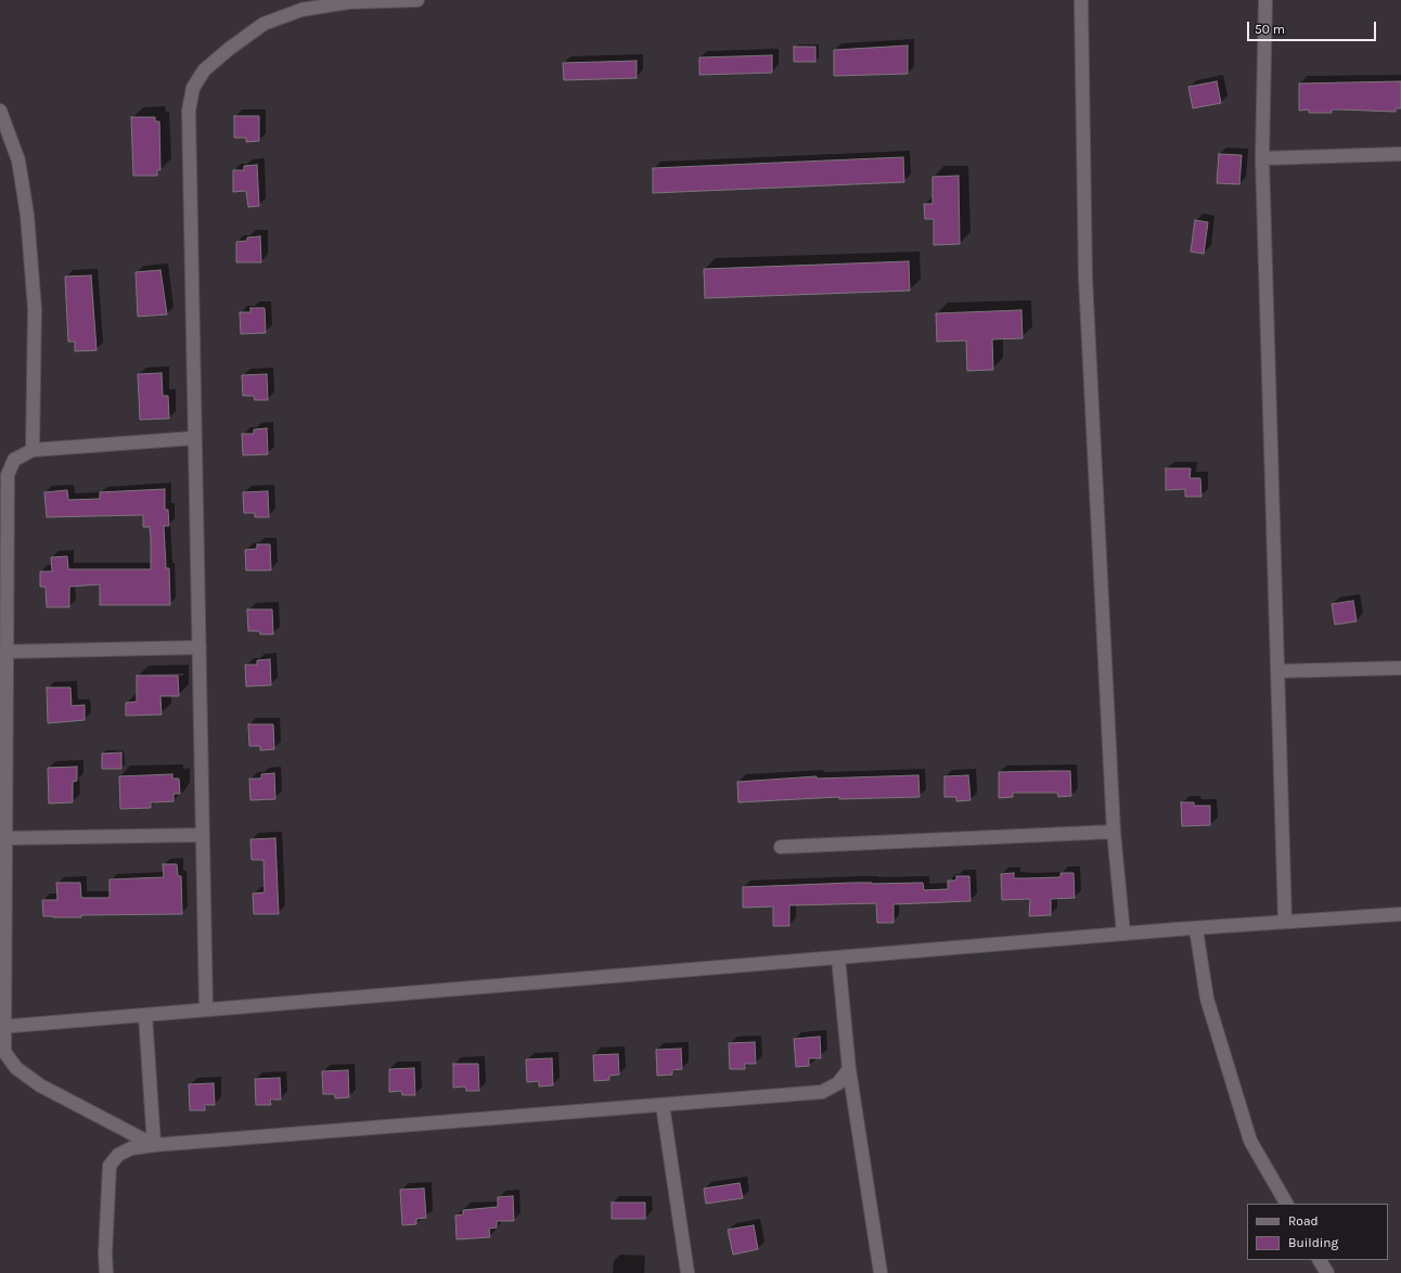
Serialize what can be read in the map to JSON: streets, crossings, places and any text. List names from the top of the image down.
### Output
{
  "legend": ["Road", "Building"],
  "scale_bar": "50 m"
}
